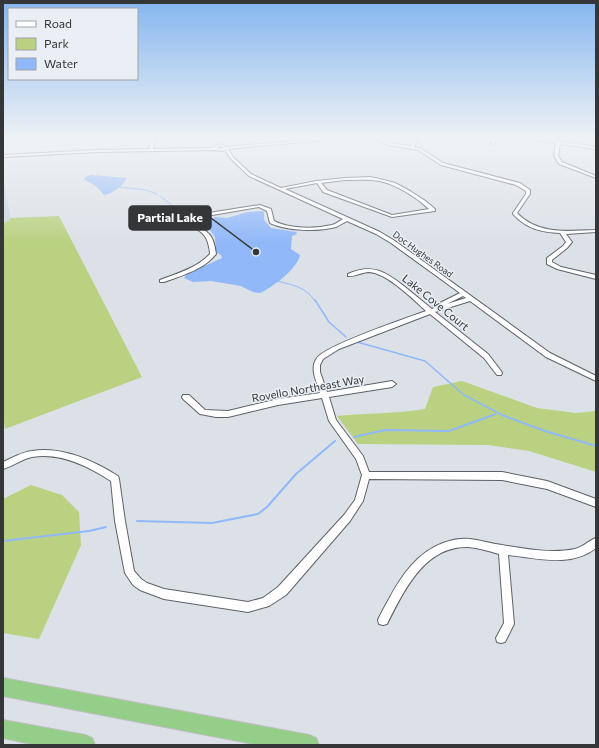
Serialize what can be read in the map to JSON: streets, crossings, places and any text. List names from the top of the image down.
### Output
{
  "streets": {
    "street": ["Doc Hughes Road", "Lake Cove Court", "Rovello Northeast Way"]
  },
  "places": ["Partial Lake"],
  "legend": ["Road", "Park", "Water"]
}
